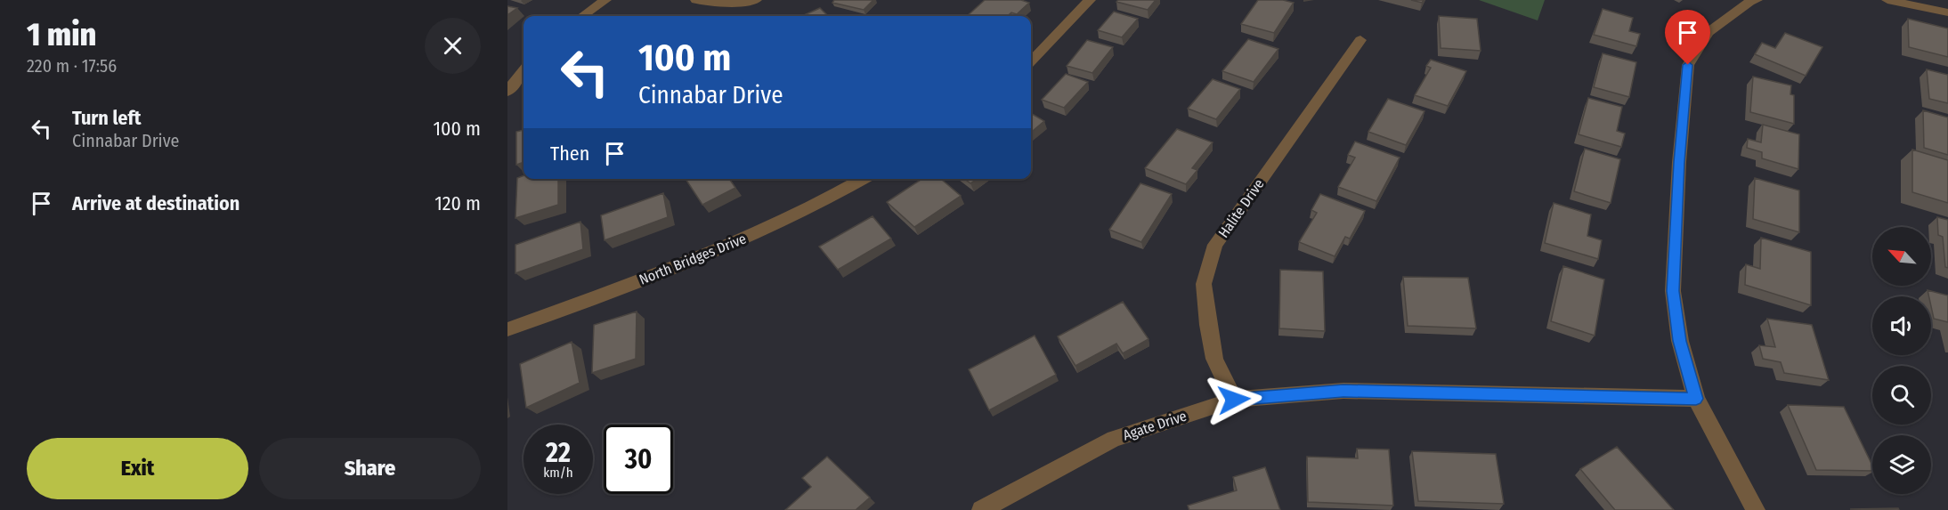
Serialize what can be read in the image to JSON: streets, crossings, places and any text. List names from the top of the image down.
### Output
{
  "streets": {
    "street": ["Halite Drive", "North Bridges Drive", "Agate Drive"]
  },
  "crossings": [
    ["Halite Drive", "Agate Drive"]
  ],
  "north": "top left",
  "page": {
    "heading": ["1 min", "220 m · 17:56"],
    "turn": ["100 m", "Cinnabar Drive"],
    "list": [
      {
        "name": "Turn left",
        "note": "Cinnabar Drive",
        "value": "100 m"
      },
      {
        "name": "Arrive at destination",
        "value": "120 m"
      }
    ],
    "then": "Then",
    "speed": "22 km/h",
    "limit": "30",
    "buttons": ["Exit", "Share"]
  }
}
